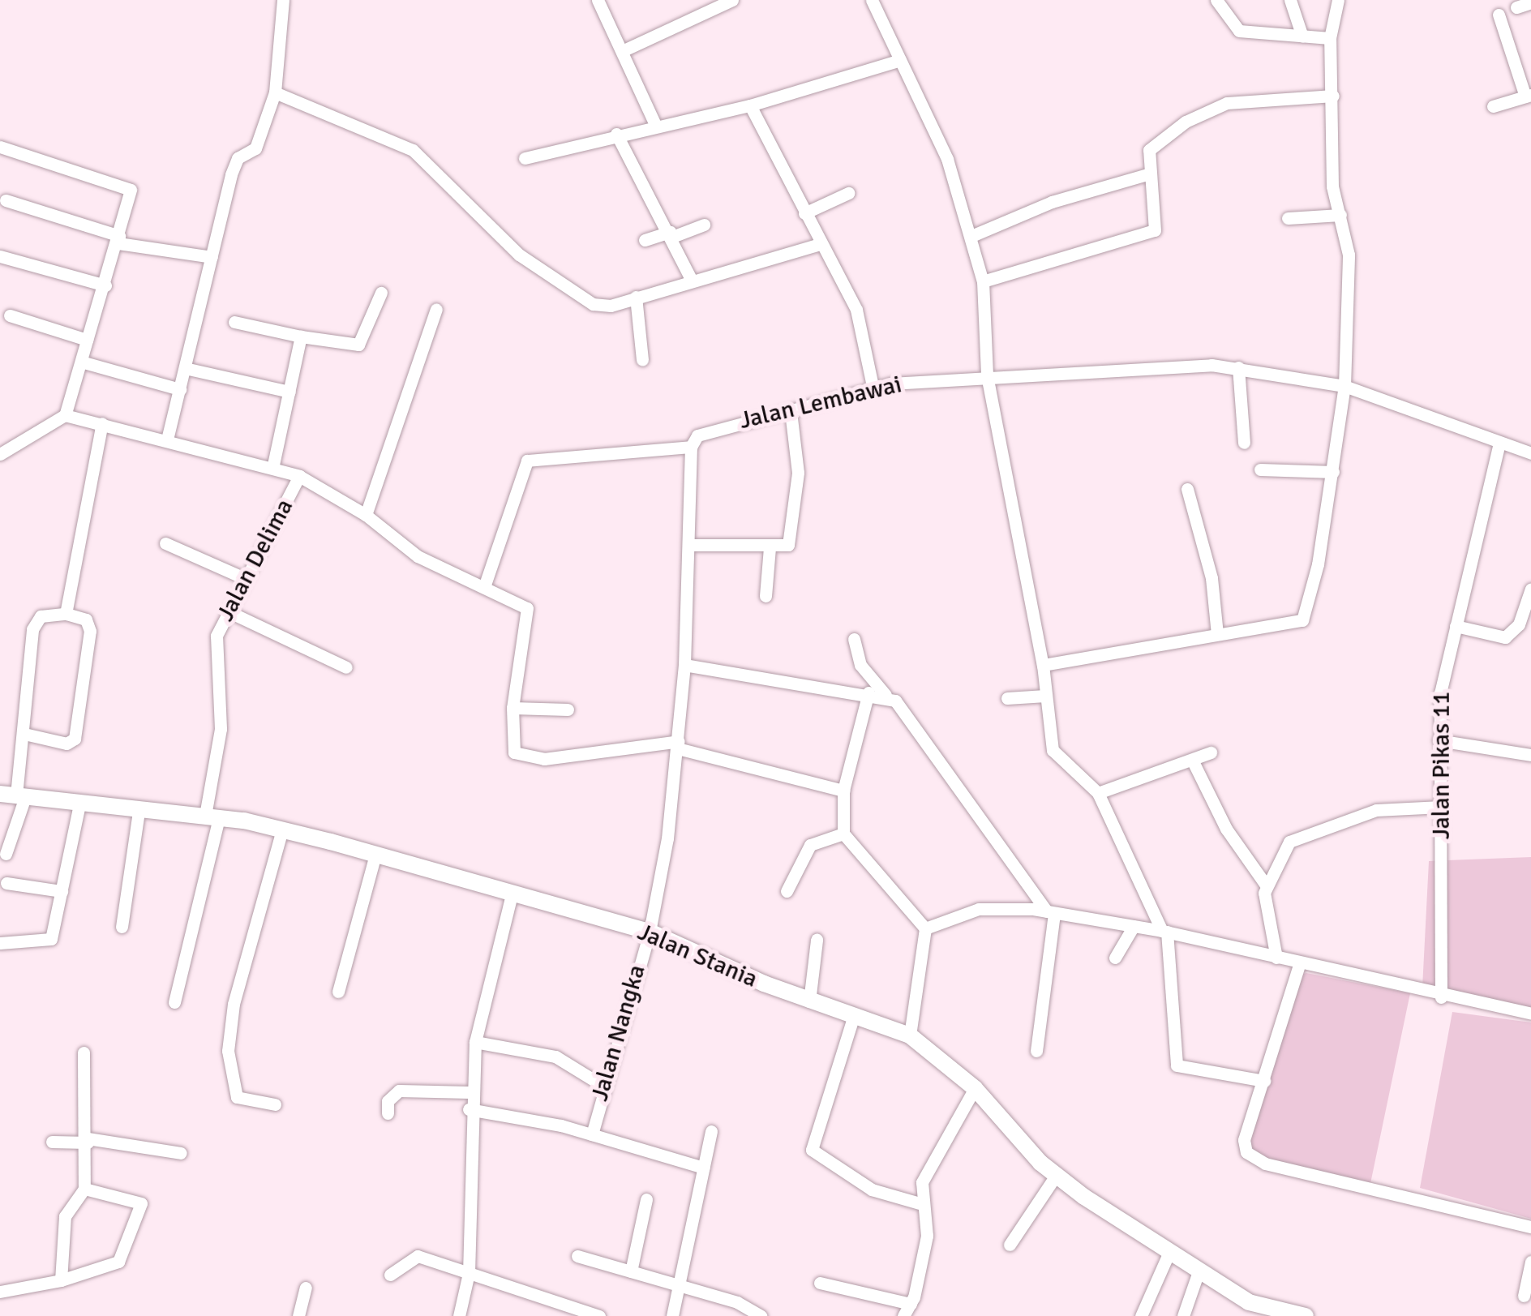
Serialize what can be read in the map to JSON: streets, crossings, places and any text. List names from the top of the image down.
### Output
{
  "streets": {
    "street": [
      "Jalan Lembawai",
      "Jalan Delima",
      "Jalan Pikas 11",
      "Jalan Stania",
      "Jalan Nangka"
    ]
  },
  "crossings": [
    ["Jalan Lembawai", "Jalan Pikas 11"],
    ["Jalan Delima", "Jalan Stania"],
    ["Jalan Stania", "Jalan Nangka"]
  ]
}
